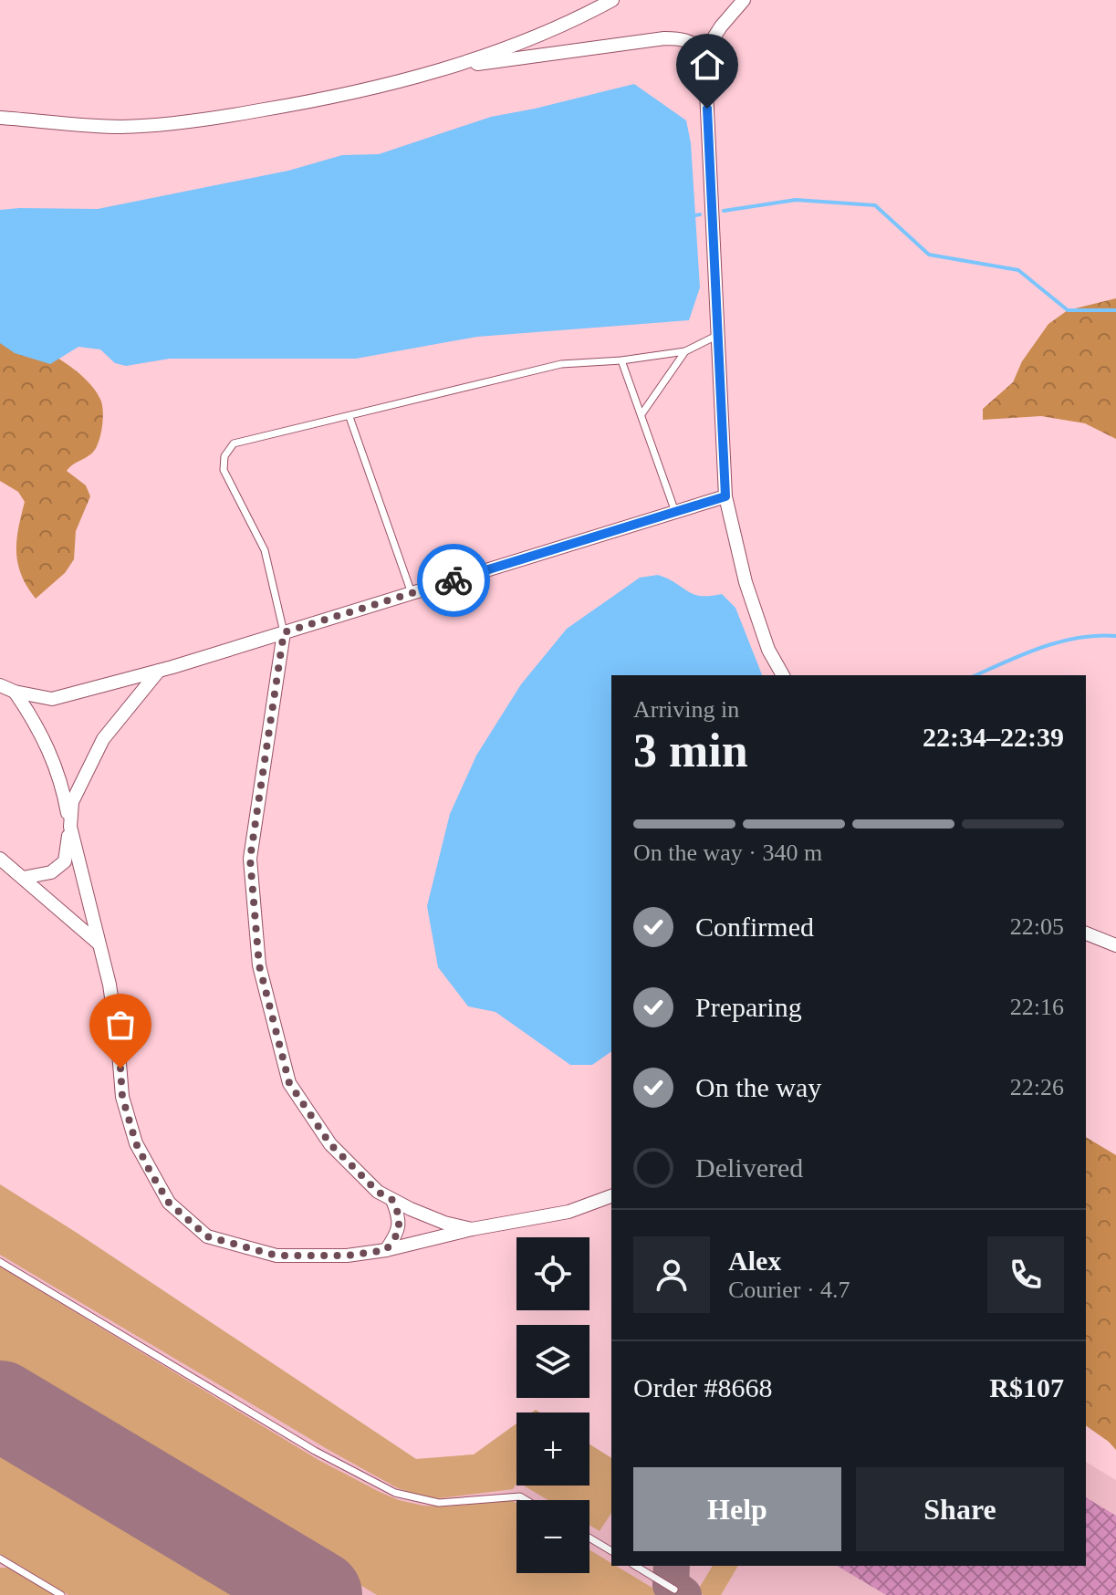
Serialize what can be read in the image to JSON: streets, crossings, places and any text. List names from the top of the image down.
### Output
{
  "page": {
    "heading": ["3 min", "Arriving in", "22:34–22:39"],
    "panel": [
      "Alex",
      "Courier · 4.7",
      "Order #8668",
      "R$107"
    ],
    "bar": "On the way · 340 m",
    "list": [
      ["Confirmed", "22:05"],
      ["Preparing", "22:16"],
      ["On the way", "22:26"],
      "Delivered"
    ],
    "map_buttons": ["+", "−"],
    "buttons": ["Help", "Share"]
  }
}
